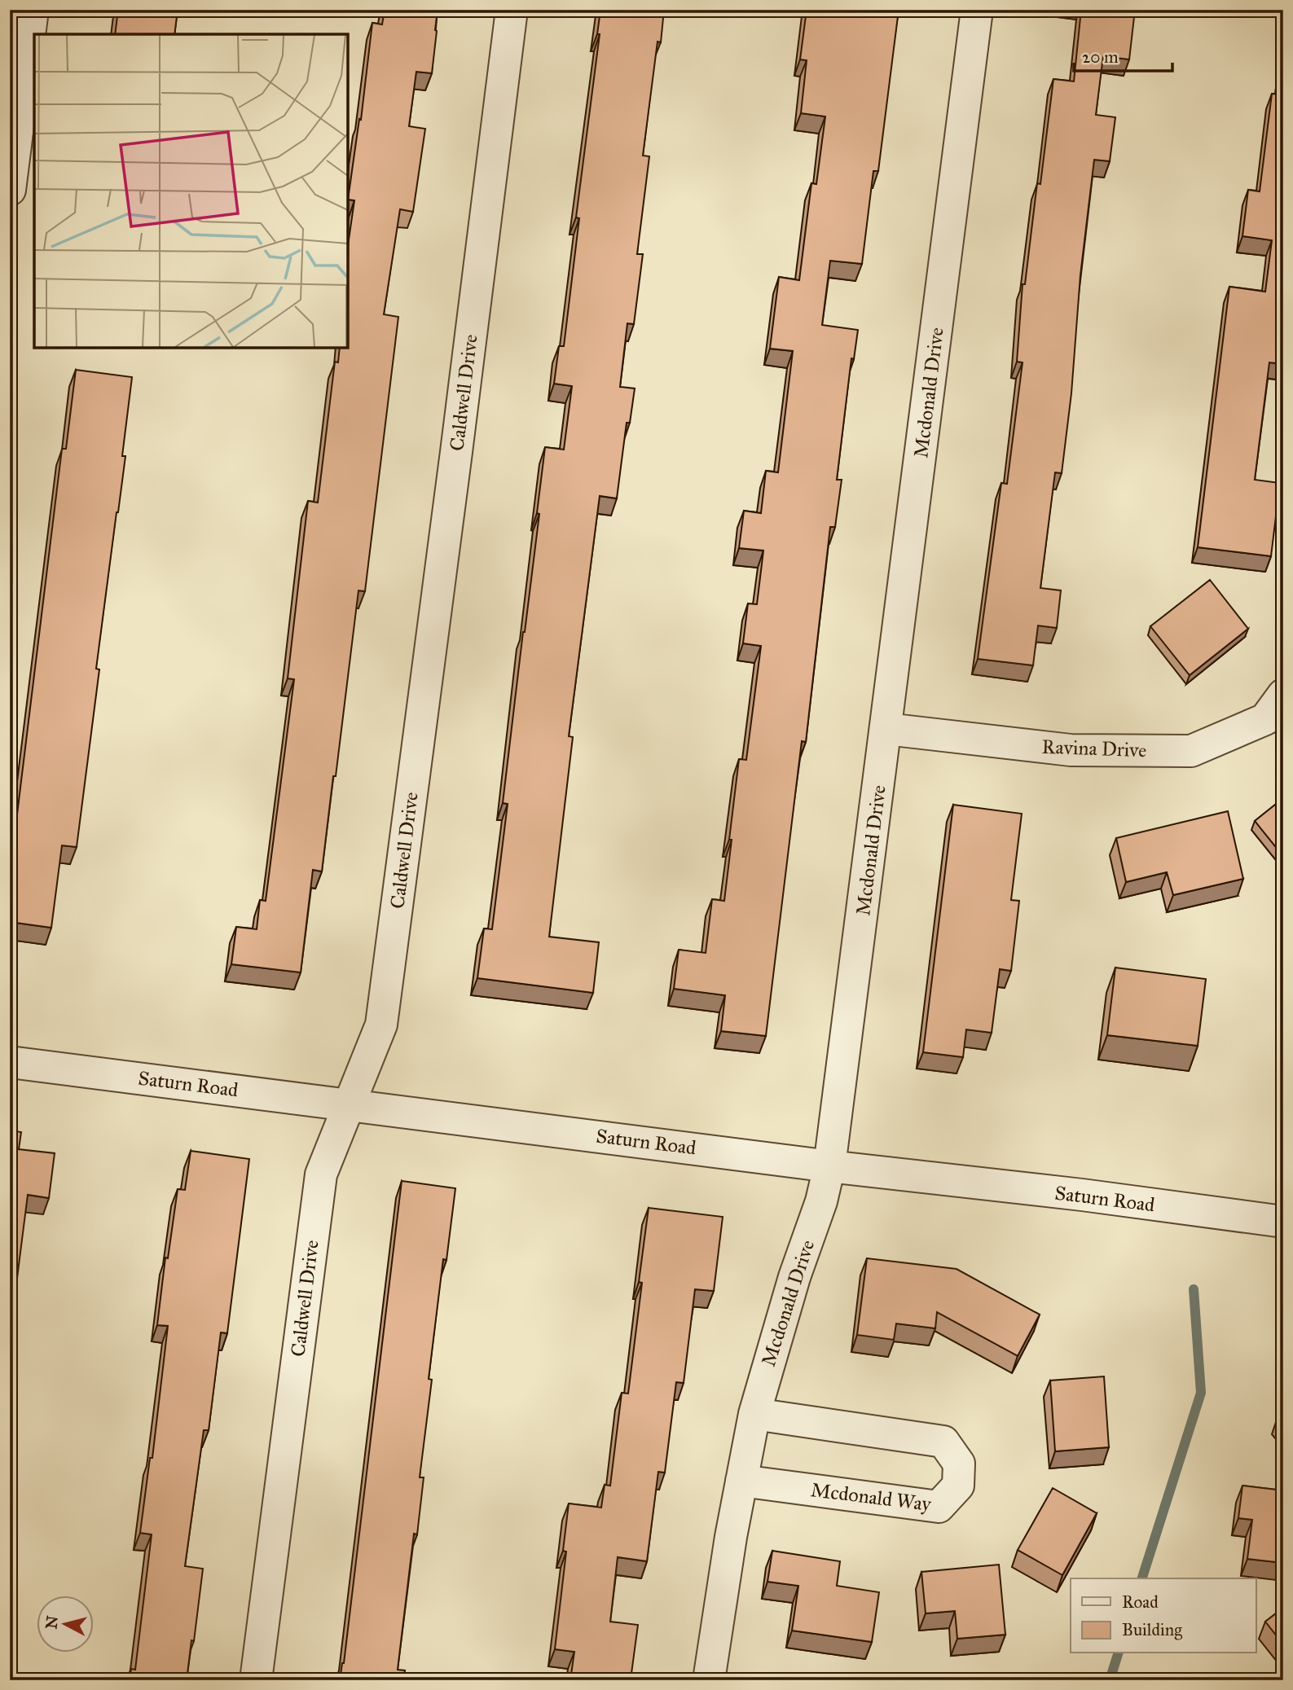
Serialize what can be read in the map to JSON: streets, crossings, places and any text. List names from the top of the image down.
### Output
{
  "streets": {
    "street": [
      "Caldwell Drive",
      "Mcdonald Drive",
      "Ravina Drive",
      "Saturn Road",
      "Mcdonald Way"
    ]
  },
  "crossings": [
    ["Caldwell Drive", "Saturn Road"],
    ["Mcdonald Drive", "Ravina Drive"],
    ["Mcdonald Drive", "Saturn Road"],
    ["Mcdonald Drive", "Mcdonald Way"]
  ],
  "legend": ["Road", "Building"],
  "scale_bar": "20 m",
  "north": "left"
}
